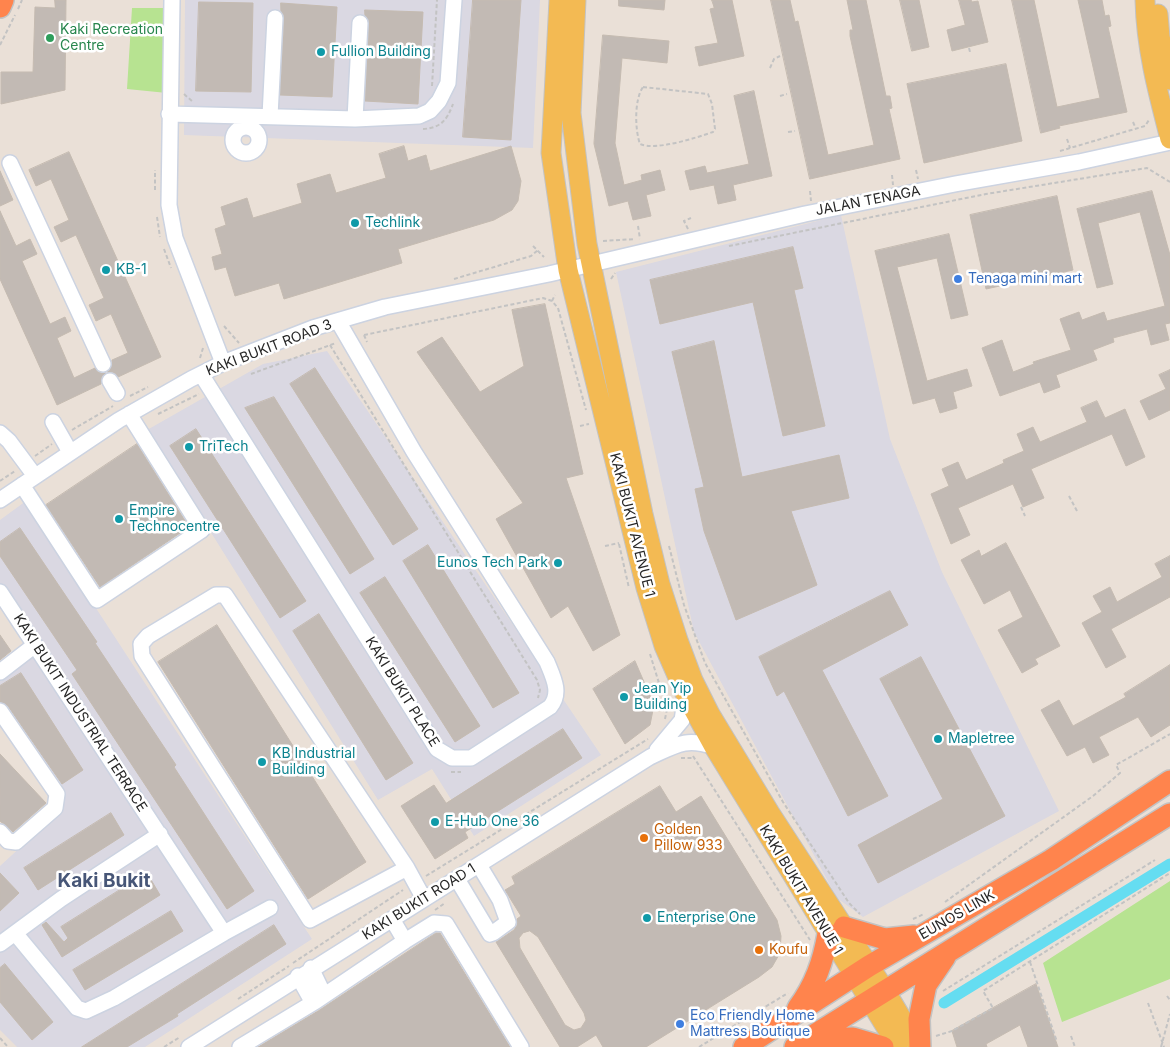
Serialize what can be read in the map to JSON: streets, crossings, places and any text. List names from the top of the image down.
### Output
{
  "streets": {
    "highway": ["EUNOS LINK"],
    "main road": ["KAKI BUKIT AVENUE 1"],
    "street": [
      "JALAN TENAGA",
      "KAKI BUKIT ROAD 3",
      "KAKI BUKIT PLACE",
      "KAKI BUKIT INDUSTRIAL TERRACE",
      "KAKI BUKIT ROAD 1"
    ]
  },
  "crossings": [
    ["JALAN TENAGA", "KAKI BUKIT ROAD 3"],
    ["JALAN TENAGA", "KAKI BUKIT AVENUE 1"],
    ["KAKI BUKIT ROAD 3", "KAKI BUKIT AVENUE 1"],
    ["KAKI BUKIT ROAD 3", "KAKI BUKIT PLACE"],
    ["KAKI BUKIT AVENUE 1", "KAKI BUKIT ROAD 1"],
    ["KAKI BUKIT AVENUE 1", "EUNOS LINK"]
  ],
  "districts": ["Kaki Bukit"],
  "places": [
    "Kaki Recreation Centre",
    "Fullion Building",
    "Techlink",
    "KB-1",
    "Tenaga mini mart",
    "TriTech",
    "Empire Technocentre",
    "Eunos Tech Park",
    "Jean Yip Building",
    "Mapletree",
    "KB Industrial Building",
    "E-Hub One 36",
    "Golden Pillow 933",
    "Enterprise One",
    "Koufu",
    "Eco Friendly Home Mattress Boutique"
  ]
}
